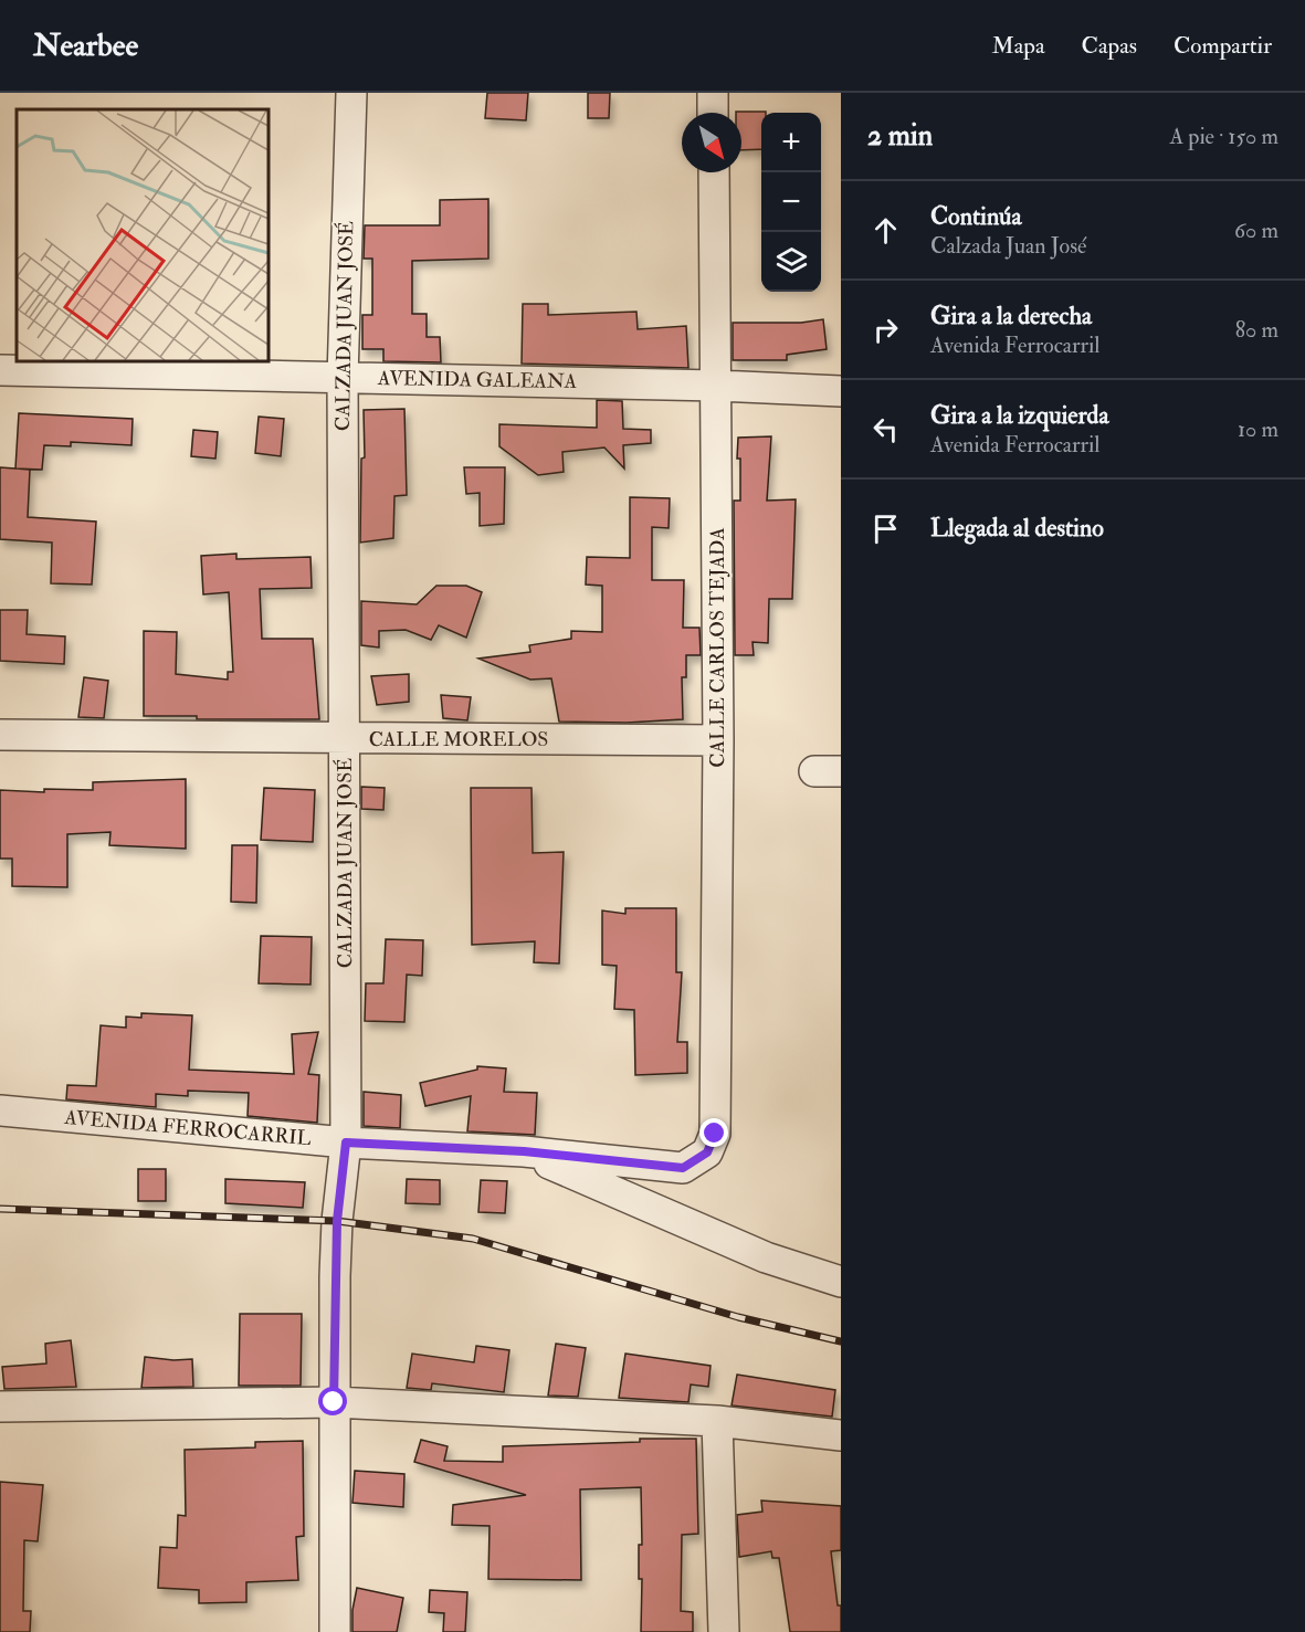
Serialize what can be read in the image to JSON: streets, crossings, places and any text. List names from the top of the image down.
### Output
{
  "streets": {
    "street": [
      "CALZADA JUAN JOSÉ",
      "AVENIDA GALEANA",
      "CALLE CARLOS TEJADA",
      "CALLE MORELOS",
      "AVENIDA FERROCARRIL"
    ]
  },
  "crossings": [
    ["CALZADA JUAN JOSÉ", "AVENIDA GALEANA"],
    ["CALZADA JUAN JOSÉ", "CALLE MORELOS"],
    ["CALZADA JUAN JOSÉ", "AVENIDA FERROCARRIL"],
    ["AVENIDA GALEANA", "CALLE CARLOS TEJADA"],
    ["CALLE CARLOS TEJADA", "CALLE MORELOS"],
    ["CALLE CARLOS TEJADA", "AVENIDA FERROCARRIL"]
  ],
  "north": "bottom right",
  "page": {
    "header": "Nearbee",
    "nav": ["Mapa", "Capas", "Compartir"],
    "heading": ["2 min", "A pie · 150 m"],
    "map_buttons": ["+", "−"],
    "list": [
      ["Continúa", "Calzada Juan José", "60 m"],
      ["Gira a la derecha", "Avenida Ferrocarril", "80 m"],
      ["Gira a la izquierda", "Avenida Ferrocarril", "10 m"],
      "Llegada al destino"
    ]
  }
}
